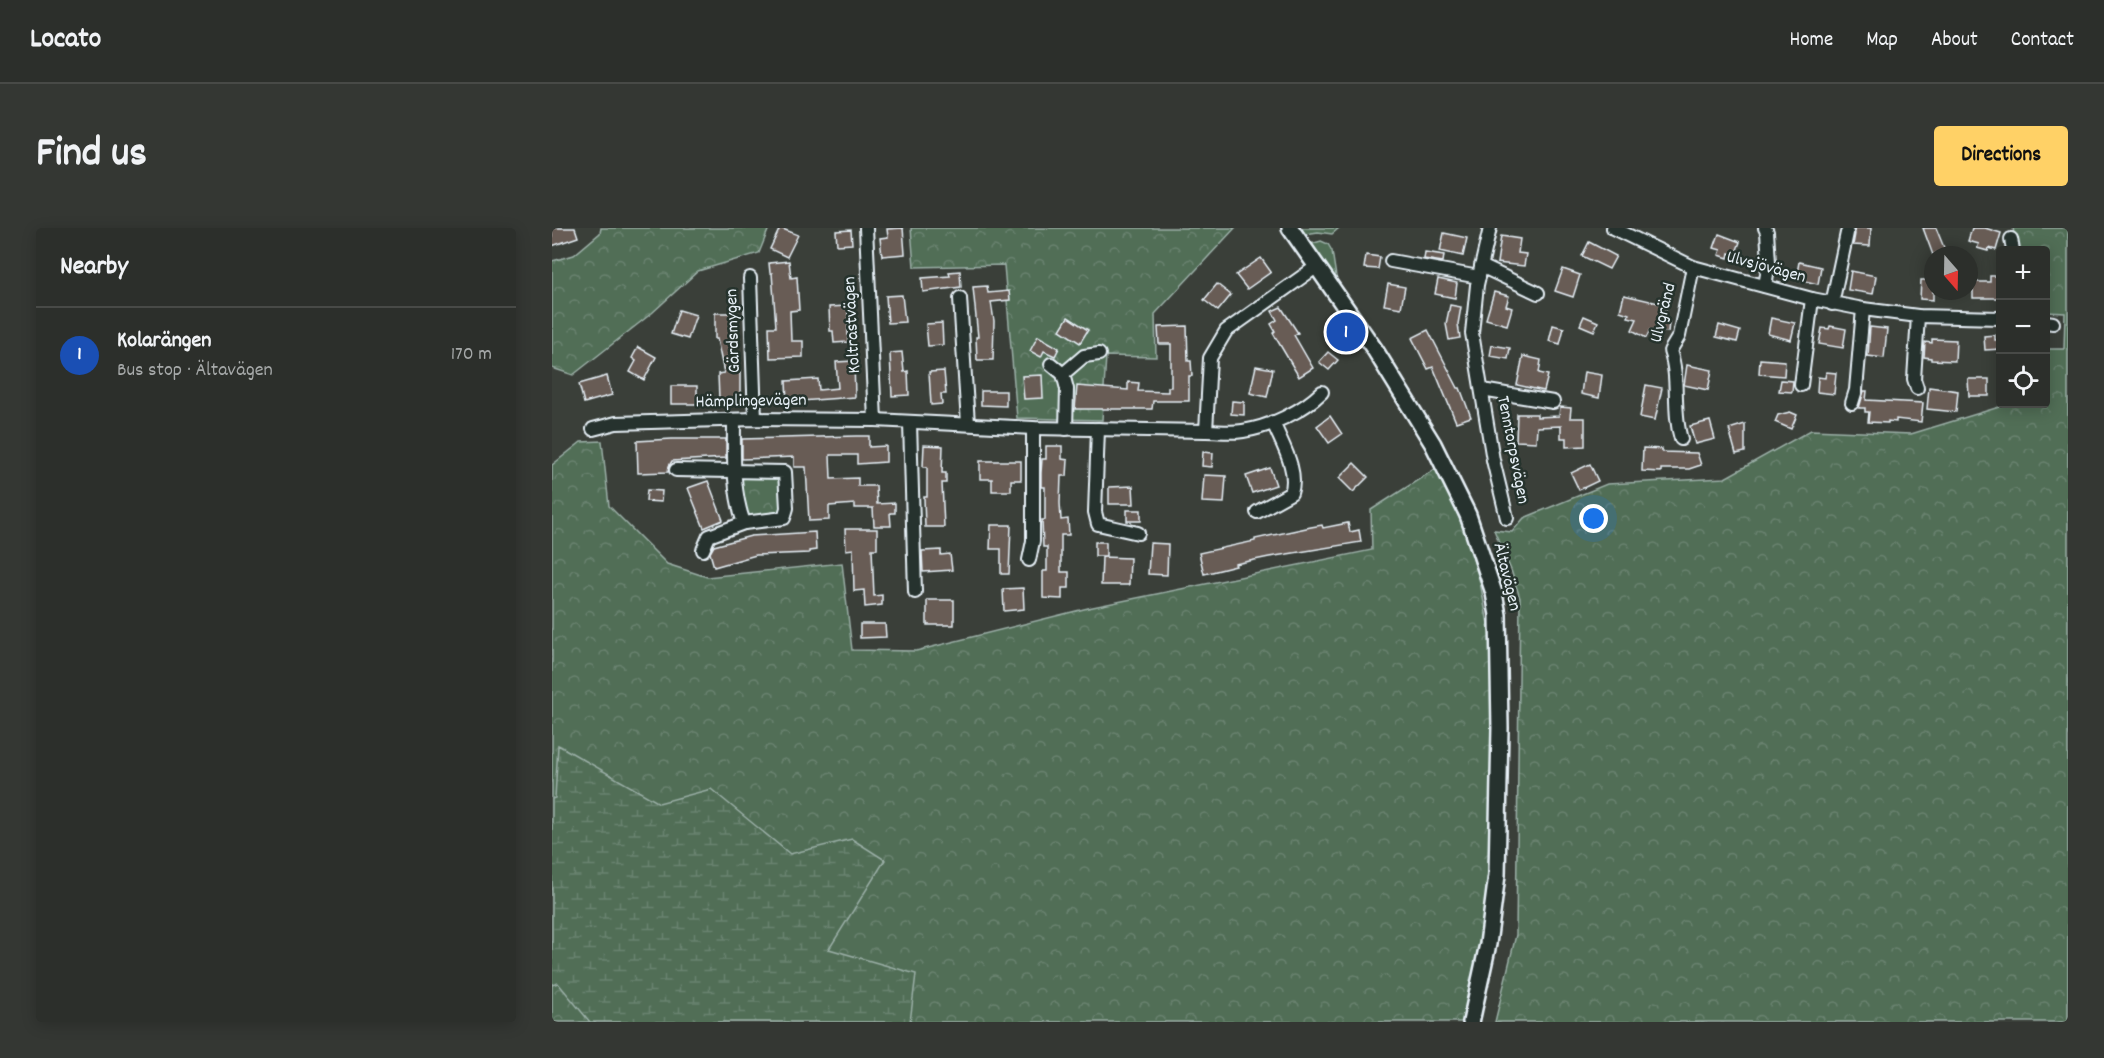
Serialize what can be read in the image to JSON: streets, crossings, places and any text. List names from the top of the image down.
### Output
{
  "streets": {
    "main road": ["Ältavägen"],
    "street": [
      "Ulvsjövägen",
      "Ulvgränd",
      "Koltrastvägen",
      "Gärdsmygen",
      "Hämplingevägen",
      "Tenntorpsvägen"
    ]
  },
  "crossings": [
    ["Ulvsjövägen", "Ulvgränd"],
    ["Koltrastvägen", "Hämplingevägen"],
    ["Gärdsmygen", "Hämplingevägen"]
  ],
  "north": "bottom",
  "page": {
    "header": "Locato",
    "nav": [
      "Home",
      "Map",
      "About",
      "Contact"
    ],
    "title": "Find us",
    "buttons": "Directions",
    "heading": "Nearby",
    "map_buttons": ["+", "−"],
    "list": [
      {
        "mark": "1",
        "name": "Kolarängen",
        "note": "Bus stop · Ältavägen",
        "value": "170 m"
      }
    ],
    "pins": "1"
  }
}
